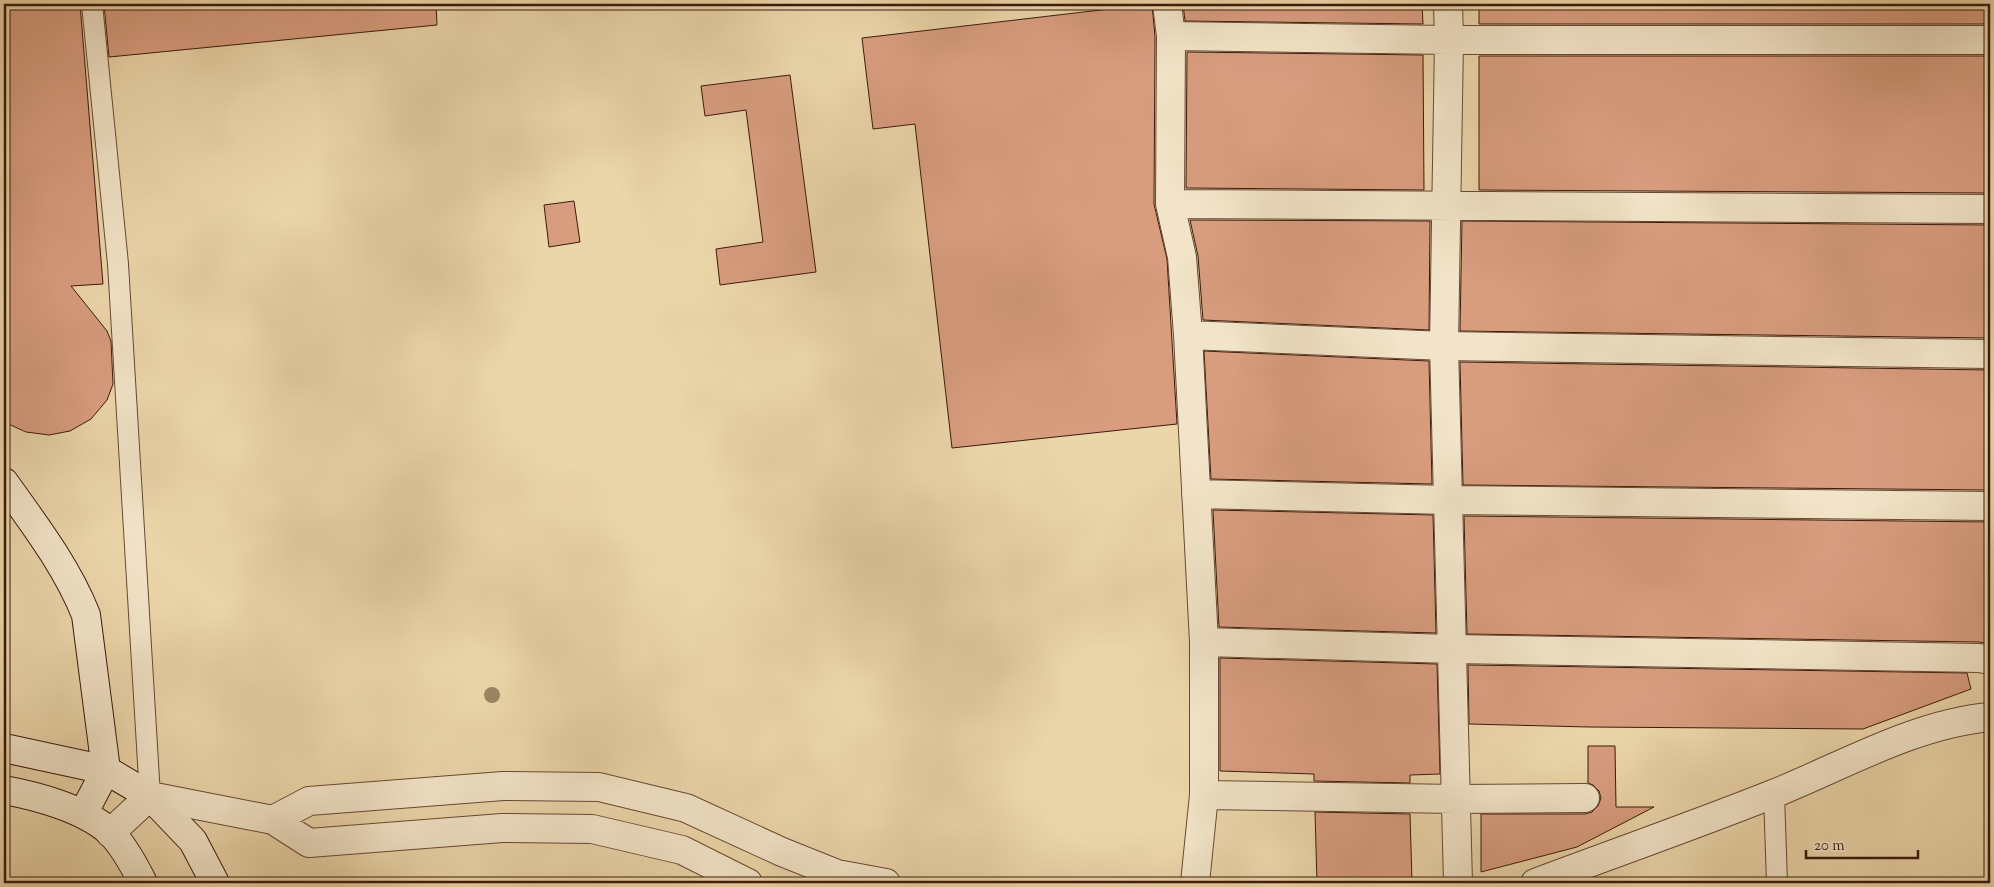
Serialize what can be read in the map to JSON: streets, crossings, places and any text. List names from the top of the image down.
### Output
{
  "scale_bar": "20 m"
}
